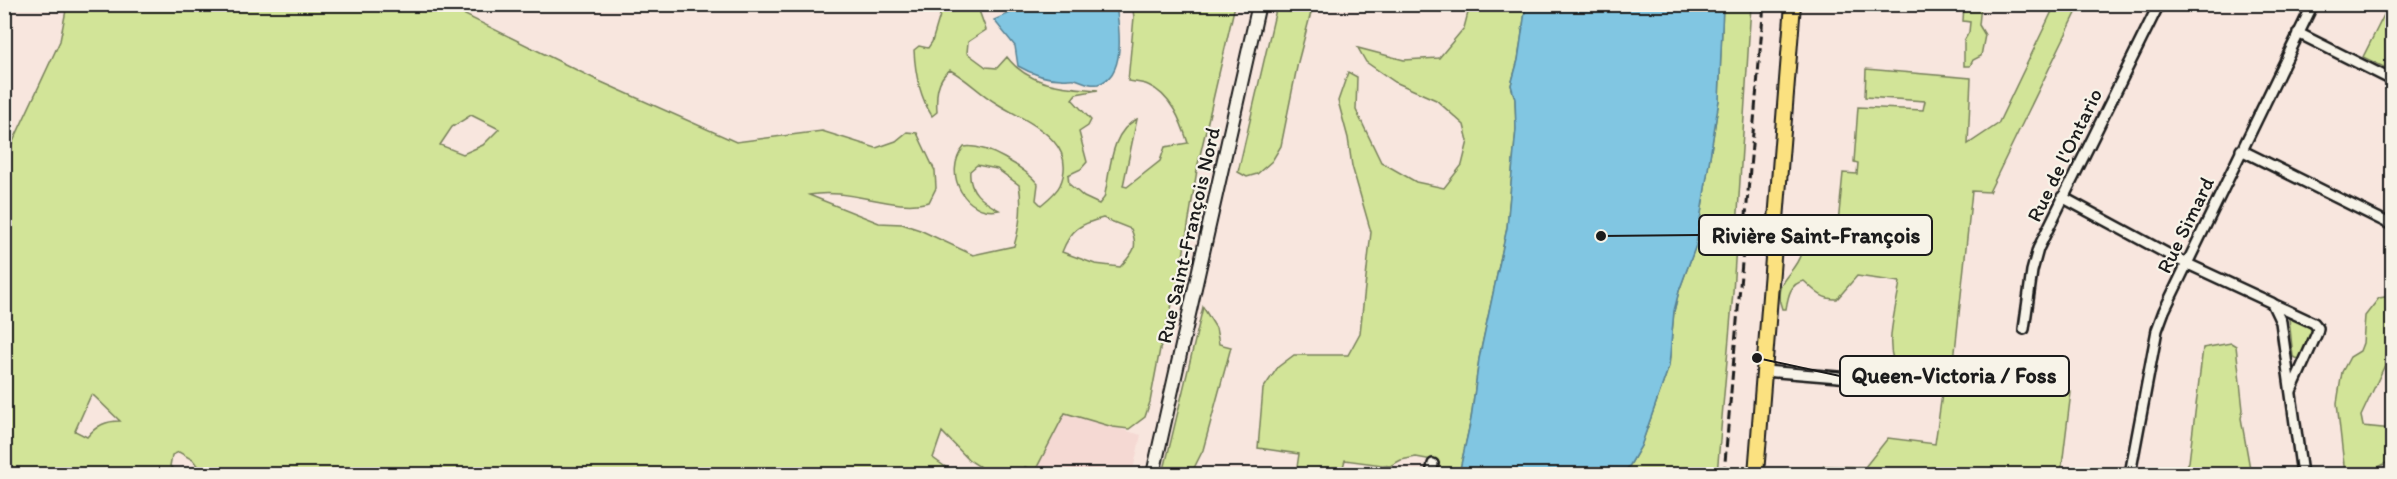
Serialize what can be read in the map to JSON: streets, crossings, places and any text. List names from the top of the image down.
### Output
{
  "streets": {
    "street": ["Rue de l'Ontario", "Rue Simard", "Rue Saint-François Nord"]
  },
  "places": ["Rivière Saint-François", "Queen-Victoria / Foss"]
}
